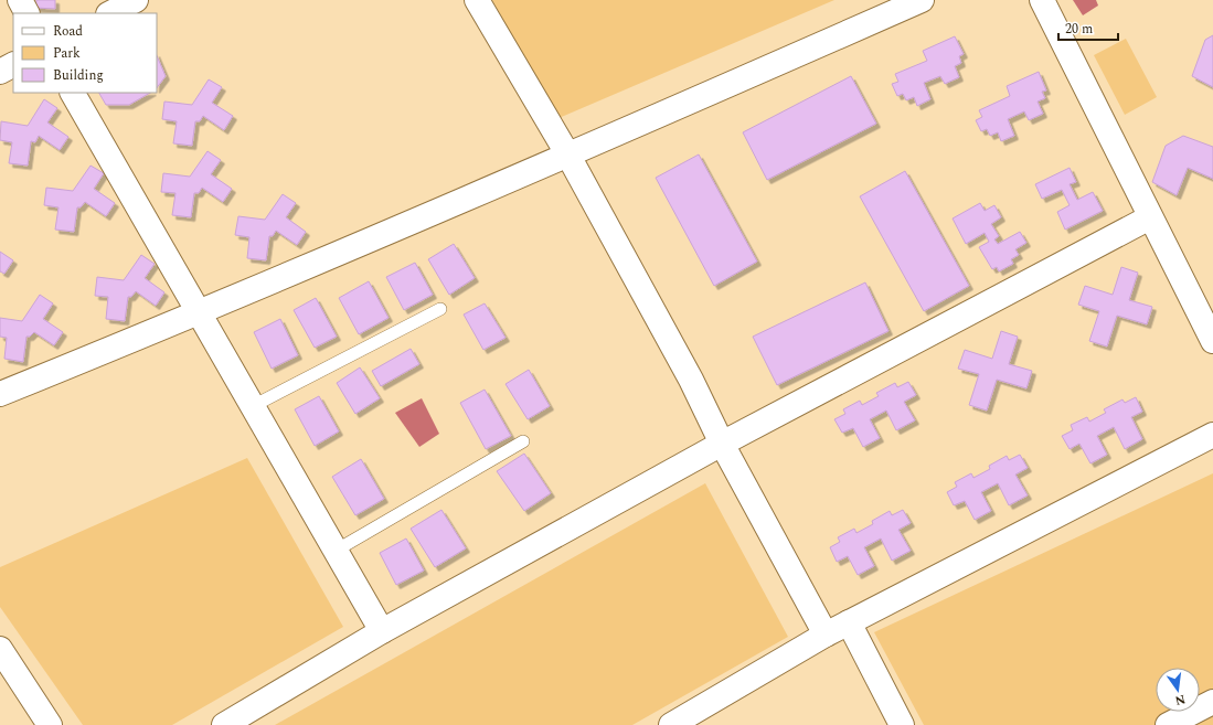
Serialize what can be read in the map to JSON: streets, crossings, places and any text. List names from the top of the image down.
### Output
{
  "legend": ["Road", "Park", "Building"],
  "scale_bar": "20 m",
  "north": "bottom"
}
